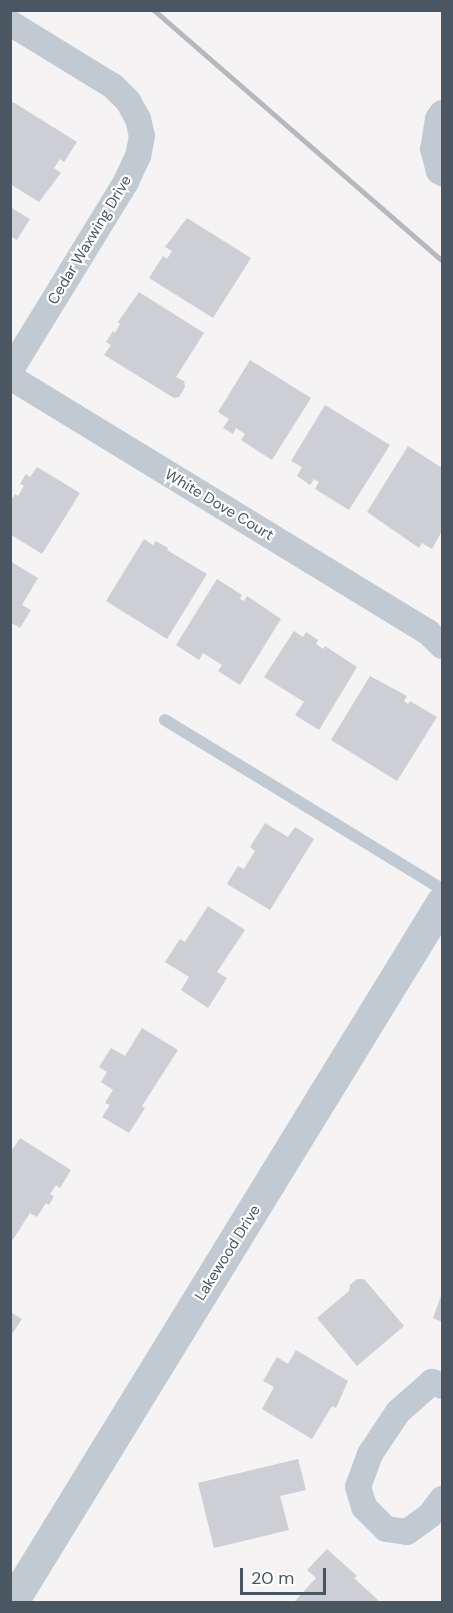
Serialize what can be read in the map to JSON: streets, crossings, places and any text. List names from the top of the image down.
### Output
{
  "streets": {
    "street": ["Cedar Waxwing Drive", "White Dove Court", "Lakewood Drive"]
  },
  "scale_bar": "20 m"
}
